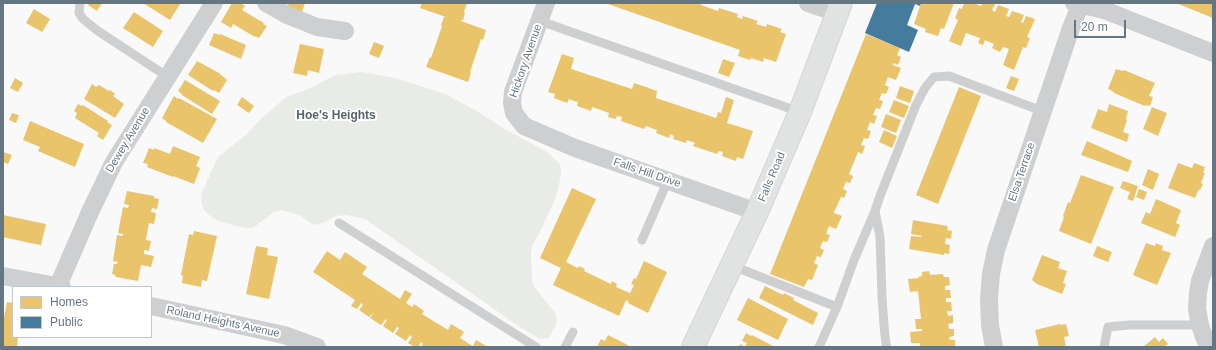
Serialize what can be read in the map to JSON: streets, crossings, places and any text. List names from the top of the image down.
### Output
{
  "streets": {
    "main road": ["Falls Road"],
    "street": [
      "Hickory Avenue",
      "Dewey Avenue",
      "Elsa Terrace",
      "Falls Hill Drive",
      "Roland Heights Avenue"
    ]
  },
  "crossings": [
    ["Hickory Avenue", "Falls Hill Drive"],
    ["Falls Hill Drive", "Falls Road"]
  ],
  "districts": ["Hoe's Heights"],
  "legend": ["Homes", "Public"],
  "scale_bar": "20 m"
}
